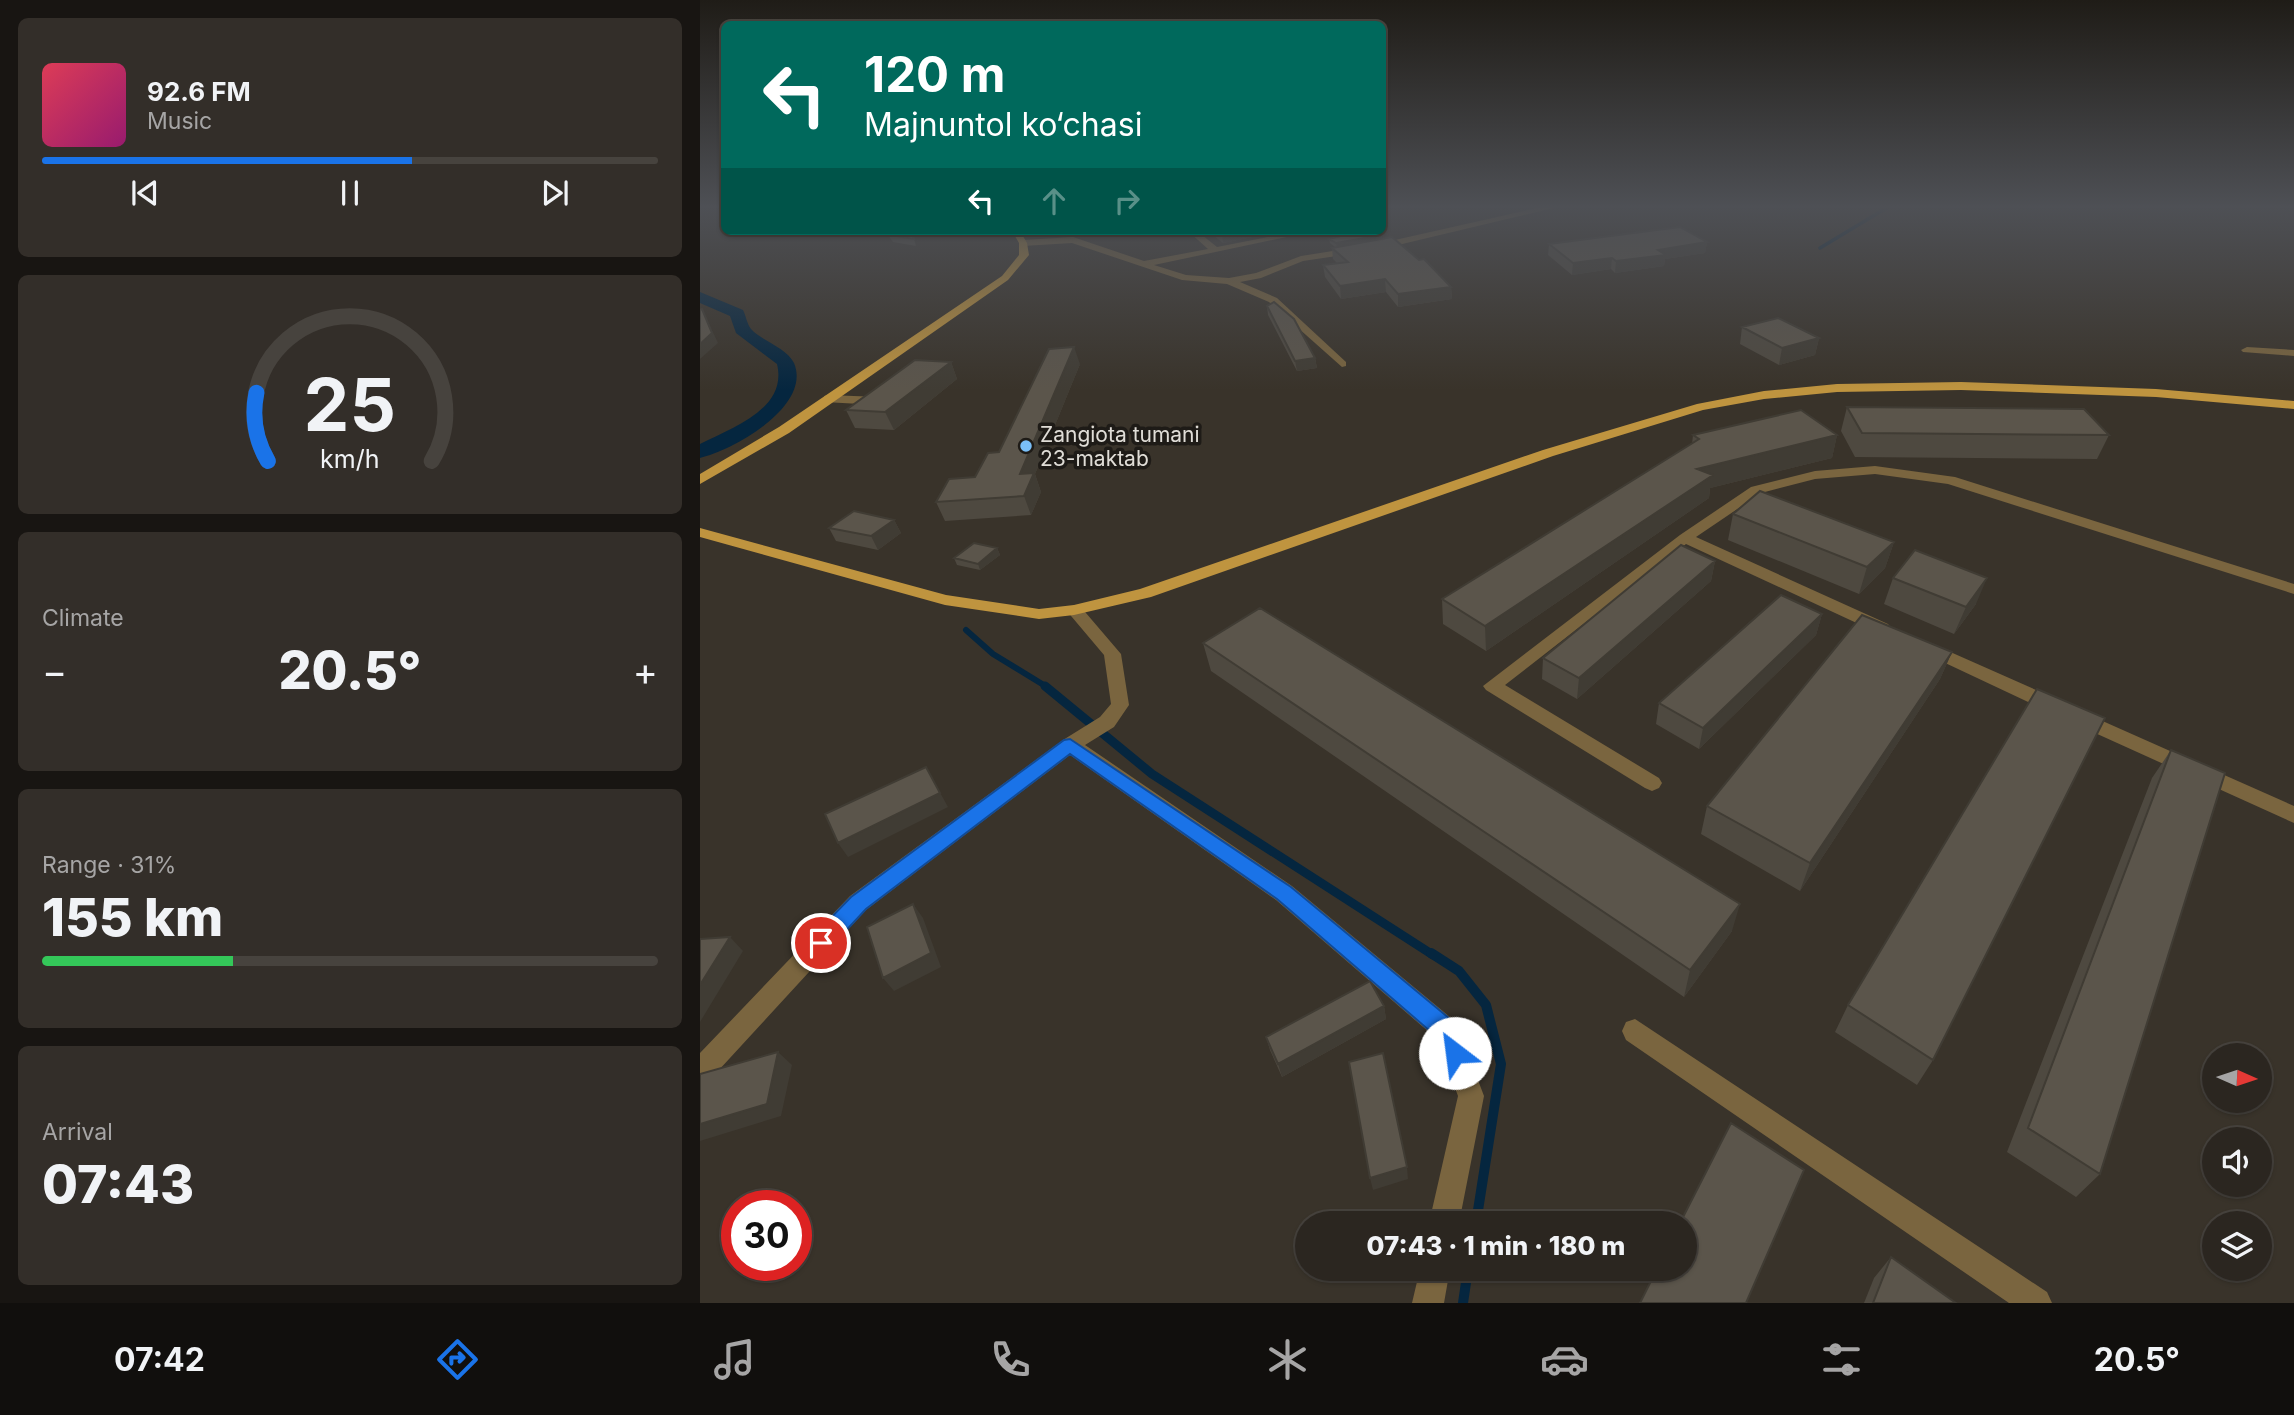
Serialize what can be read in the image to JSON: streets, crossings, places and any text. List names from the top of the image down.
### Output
{
  "places": ["Zangiota tumani 23-maktab"],
  "north": "right",
  "page": {
    "turn": ["120 m", "Majnuntol ko‘chasi"],
    "song": ["92.6 FM", "Music"],
    "tile": [
      "Climate",
      ["Range · 31%", "155 km"],
      ["Arrival", "07:43"]
    ],
    "heat": ["−", "20.5°", "+"],
    "limit": "30",
    "trip": "07:43 · 1 min · 180 m",
    "tabs": ["07:42", "20.5°"],
    "gauge": ["25", "km/h"]
  }
}
